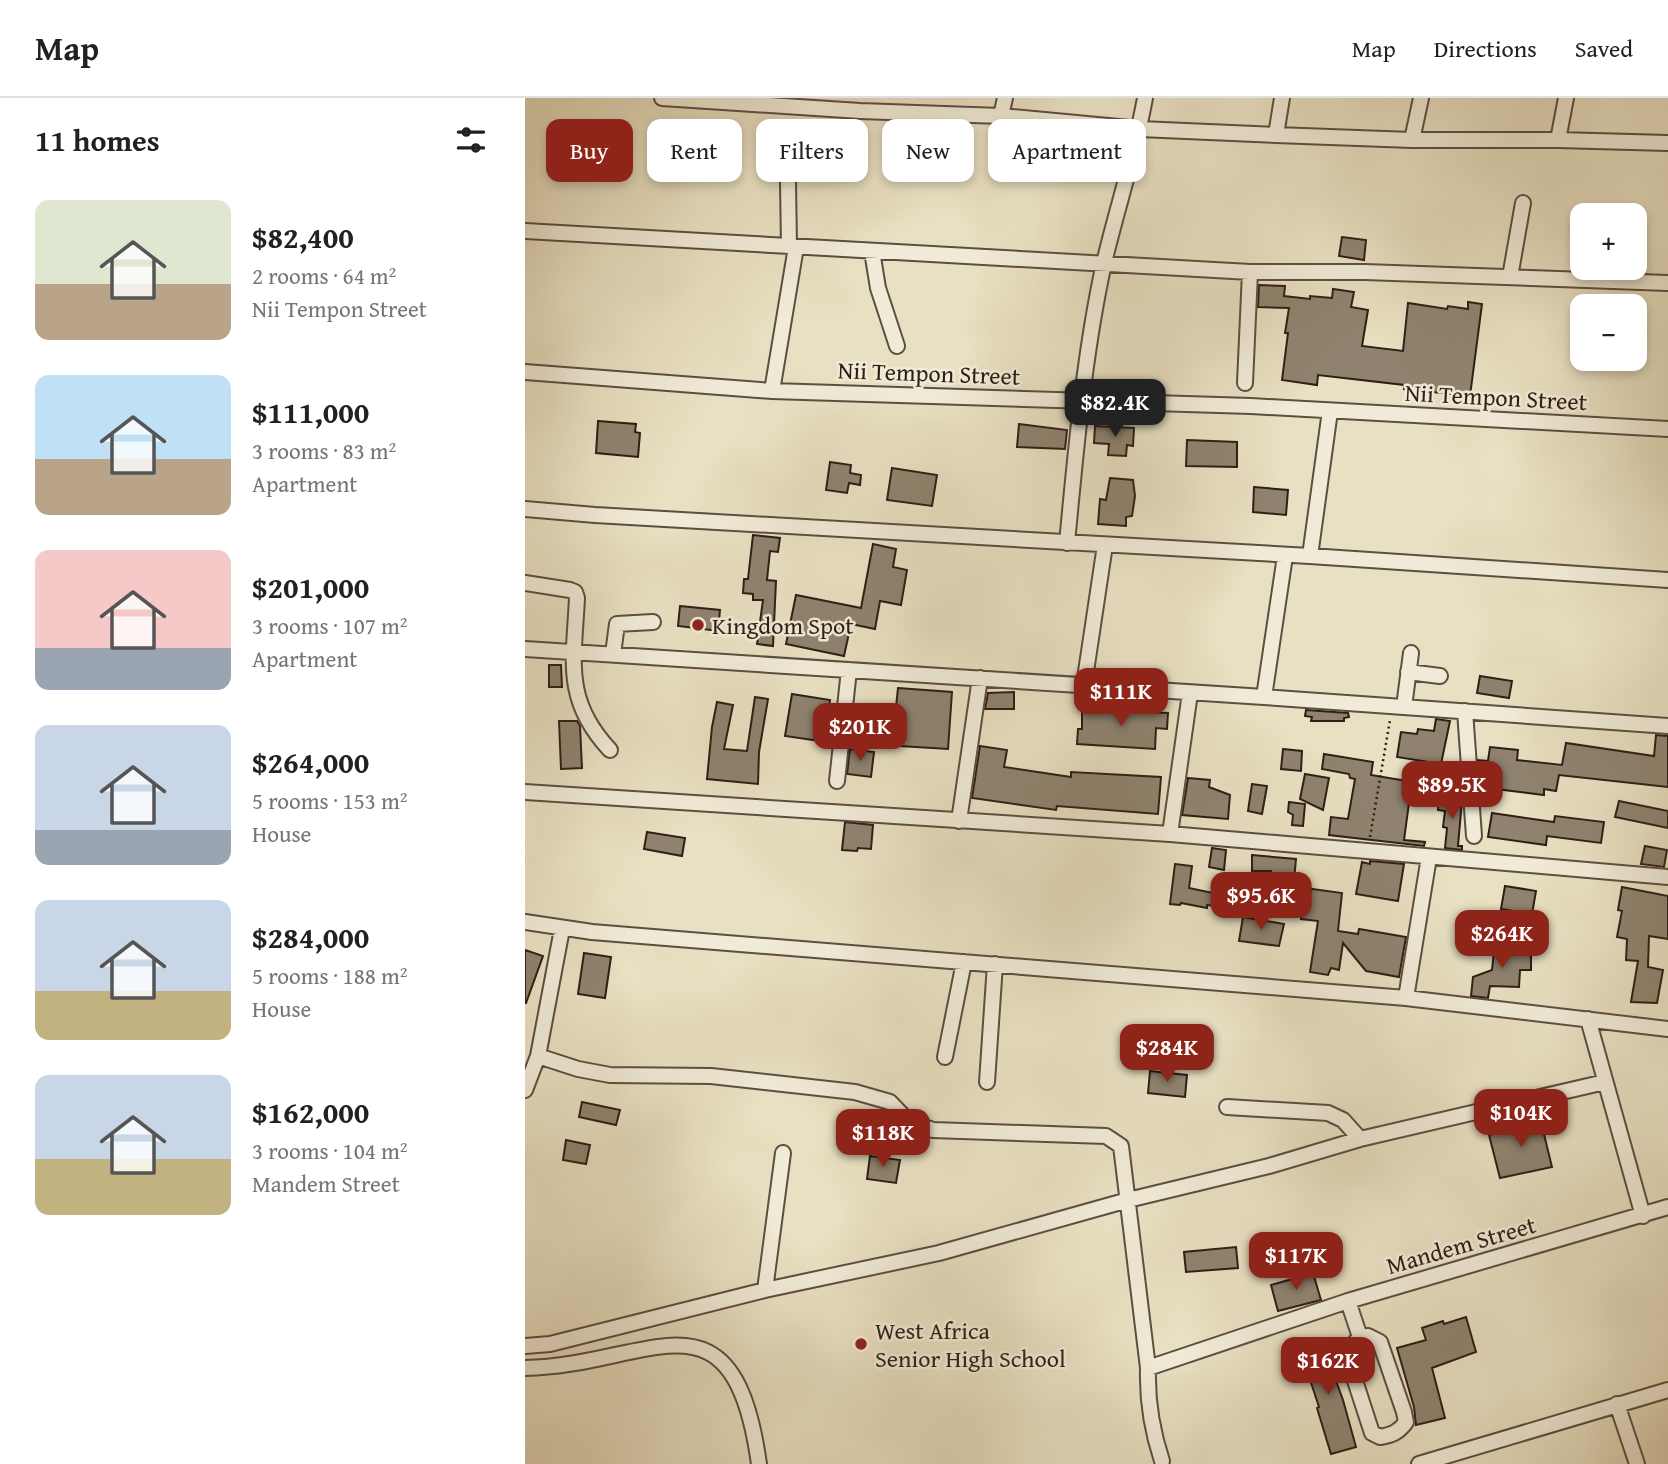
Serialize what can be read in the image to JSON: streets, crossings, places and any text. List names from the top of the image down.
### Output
{
  "streets": {
    "street": ["Nii Tempon Street", "Mandem Street"]
  },
  "places": ["Kingdom Spot", "West Africa Senior High School"],
  "page": {
    "header": "Map",
    "nav": ["Map", "Directions", "Saved"],
    "heading": "11 homes",
    "chip": [
      "Buy",
      "Rent",
      "Filters",
      "New",
      "Apartment"
    ],
    "list": [
      {
        "name": "$82,400",
        "note": "2 rooms · 64 m² · Nii Tempon Street"
      },
      {
        "name": "$111,000",
        "note": "3 rooms · 83 m² · Apartment"
      },
      {
        "name": "$201,000",
        "note": "3 rooms · 107 m² · Apartment"
      },
      {
        "name": "$264,000",
        "note": "5 rooms · 153 m² · House"
      },
      {
        "name": "$284,000",
        "note": "5 rooms · 188 m² · House"
      },
      {
        "name": "$162,000",
        "note": "3 rooms · 104 m² · Mandem Street"
      }
    ],
    "map_buttons": ["+", "−"],
    "price": [
      "$82.4K",
      "$111K",
      "$201K",
      "$89.5K",
      "$95.6K",
      "$264K",
      "$284K",
      "$104K",
      "$118K",
      "$117K",
      "$162K"
    ]
  }
}
